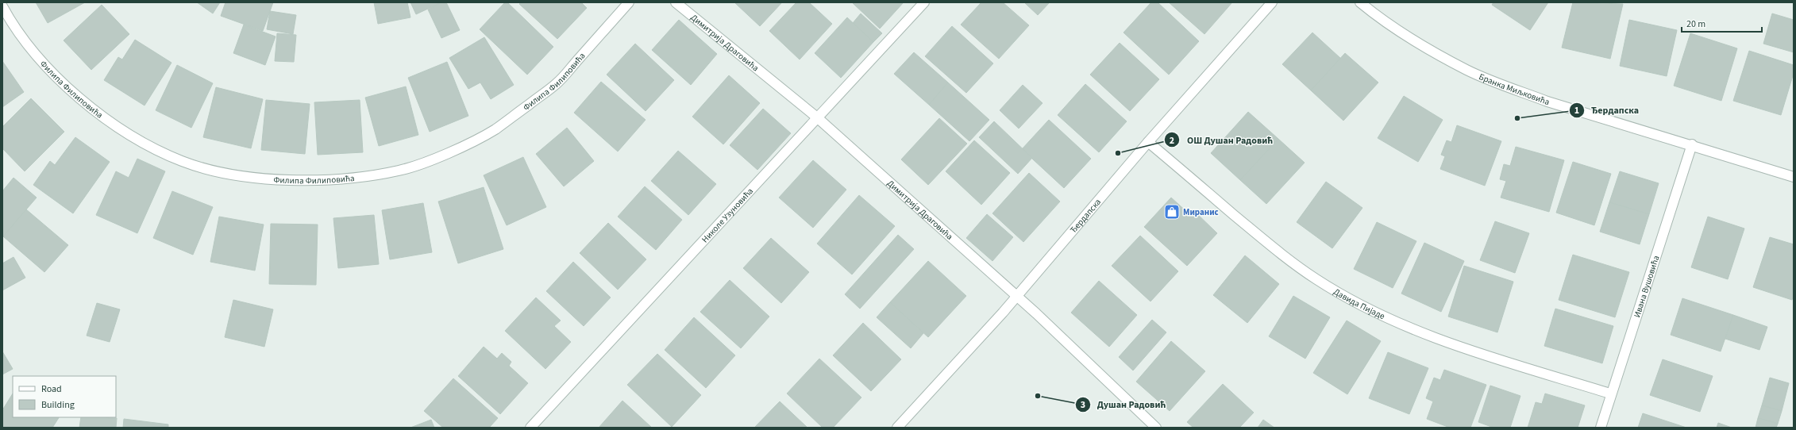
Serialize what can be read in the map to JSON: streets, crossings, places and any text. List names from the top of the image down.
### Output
{
  "streets": {
    "street": [
      "Димитрија Драговића",
      "Филипа Филиповића",
      "Бранка Миљковића",
      "Николе Узуновића",
      "Ђердапска",
      "Ивана Вушовића",
      "Давида Пијаде"
    ]
  },
  "crossings": [
    ["Димитрија Драговића", "Николе Узуновића"],
    ["Димитрија Драговића", "Ђердапска"],
    ["Бранка Миљковића", "Ивана Вушовића"],
    ["Ђердапска", "Давида Пијаде"],
    ["Ивана Вушовића", "Давида Пијаде"]
  ],
  "places": {
    "other": ["Ђердапска", "ОШ Душан Радовић", "Душан Радовић"],
    "shop": ["Миранис"]
  },
  "legend": ["Road", "Building"],
  "scale_bar": "20 m"
}
